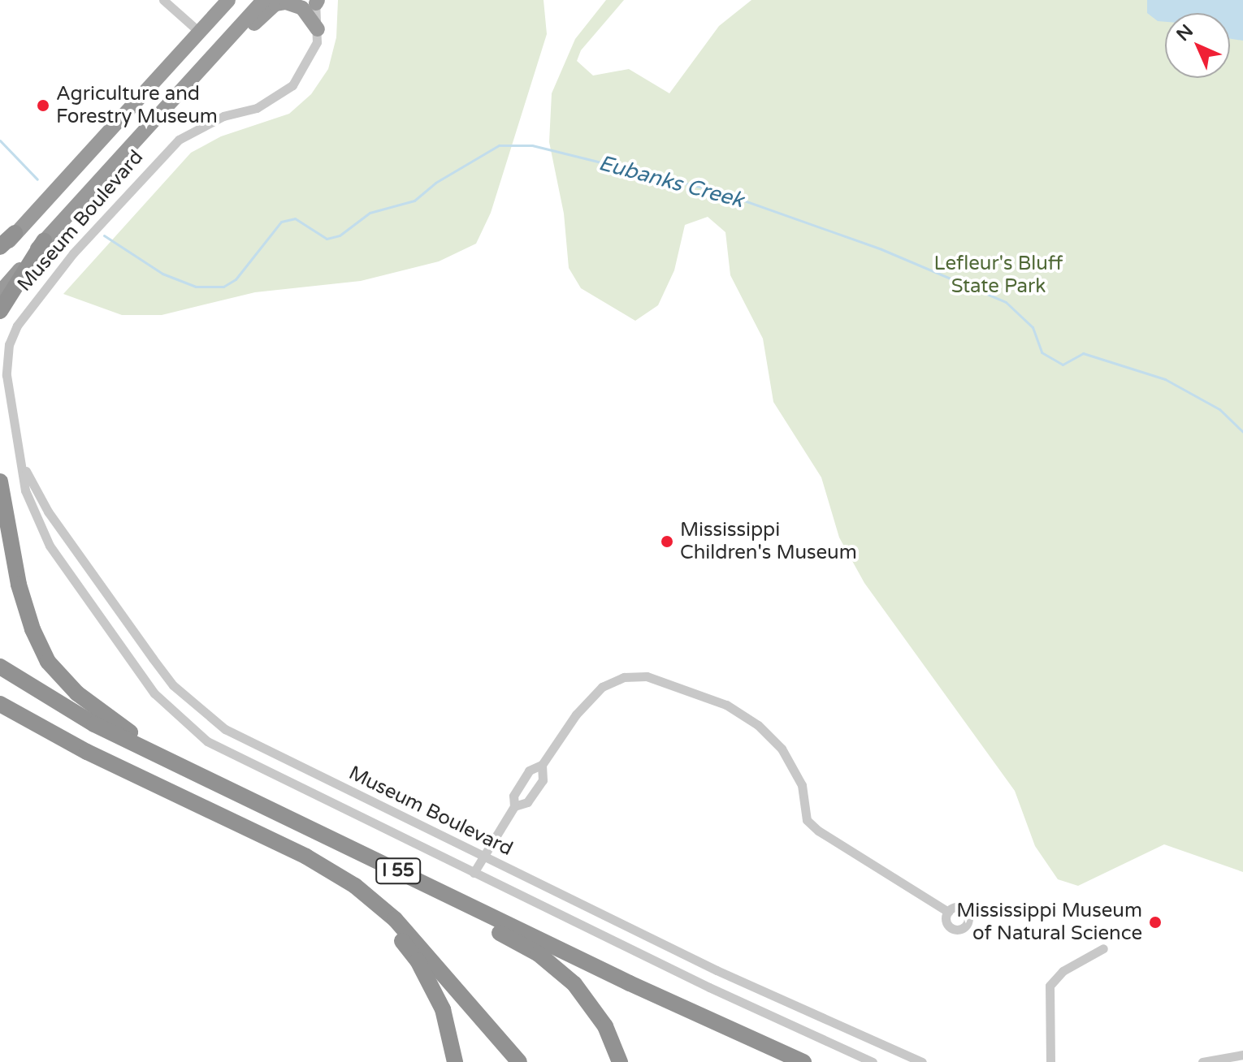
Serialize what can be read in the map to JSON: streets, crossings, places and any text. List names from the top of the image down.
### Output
{
  "streets": {
    "highway": ["I 55"],
    "street": ["Museum Boulevard"]
  },
  "water": ["Eubanks Creek"],
  "parks": ["Lefleur's Bluff State Park"],
  "places": ["Agriculture and Forestry Museum", "Mississippi Children's Museum", "Mississippi Museum of Natural Science"],
  "north": "top left"
}
